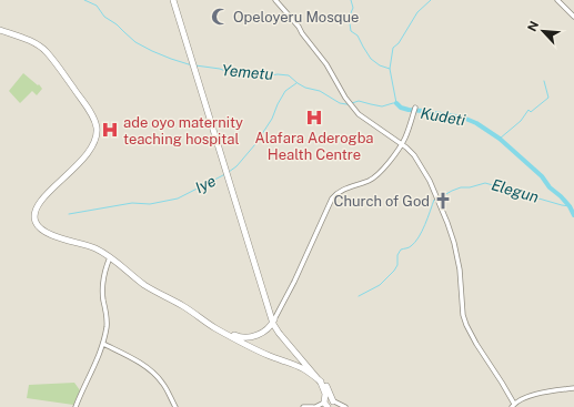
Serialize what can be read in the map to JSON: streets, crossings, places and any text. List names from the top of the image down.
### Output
{
  "water": [
    "Yemetu",
    "Kudeti",
    "Iye",
    "Elegun"
  ],
  "places": {
    "mosque": ["Opeloyeru Mosque"],
    "hospital": ["Alafara Aderogba Health Centre", "ade oyo maternity teaching hospital"],
    "church": ["Church of God"]
  },
  "north": "top left"
}
